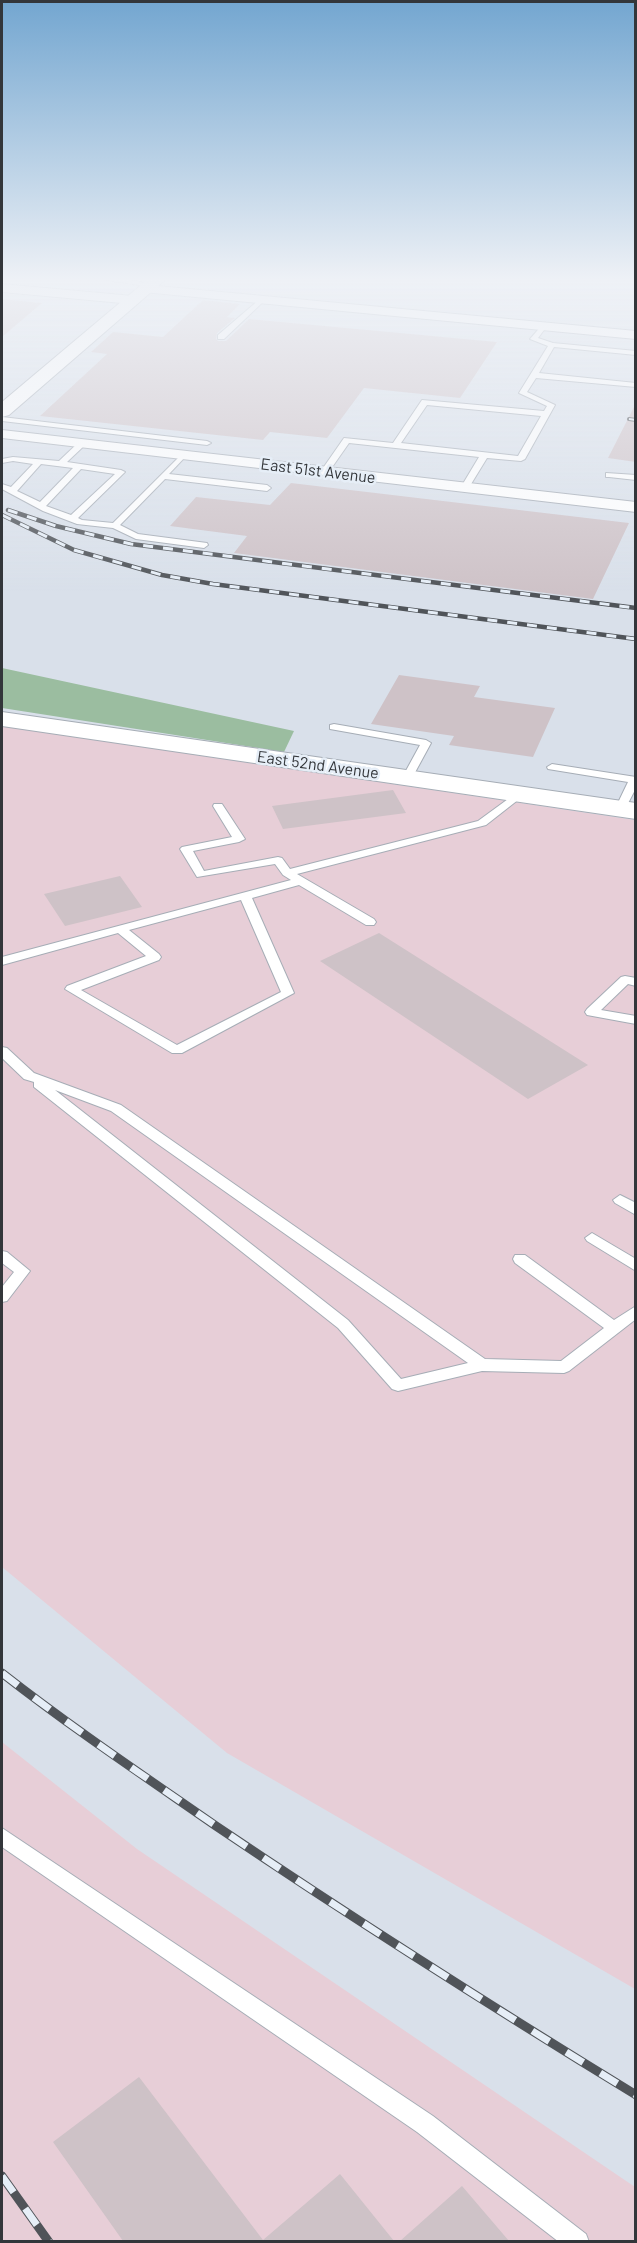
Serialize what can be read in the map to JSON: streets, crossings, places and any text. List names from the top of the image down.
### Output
{
  "streets": {
    "street": ["East 51st Avenue", "East 52nd Avenue"]
  }
}
